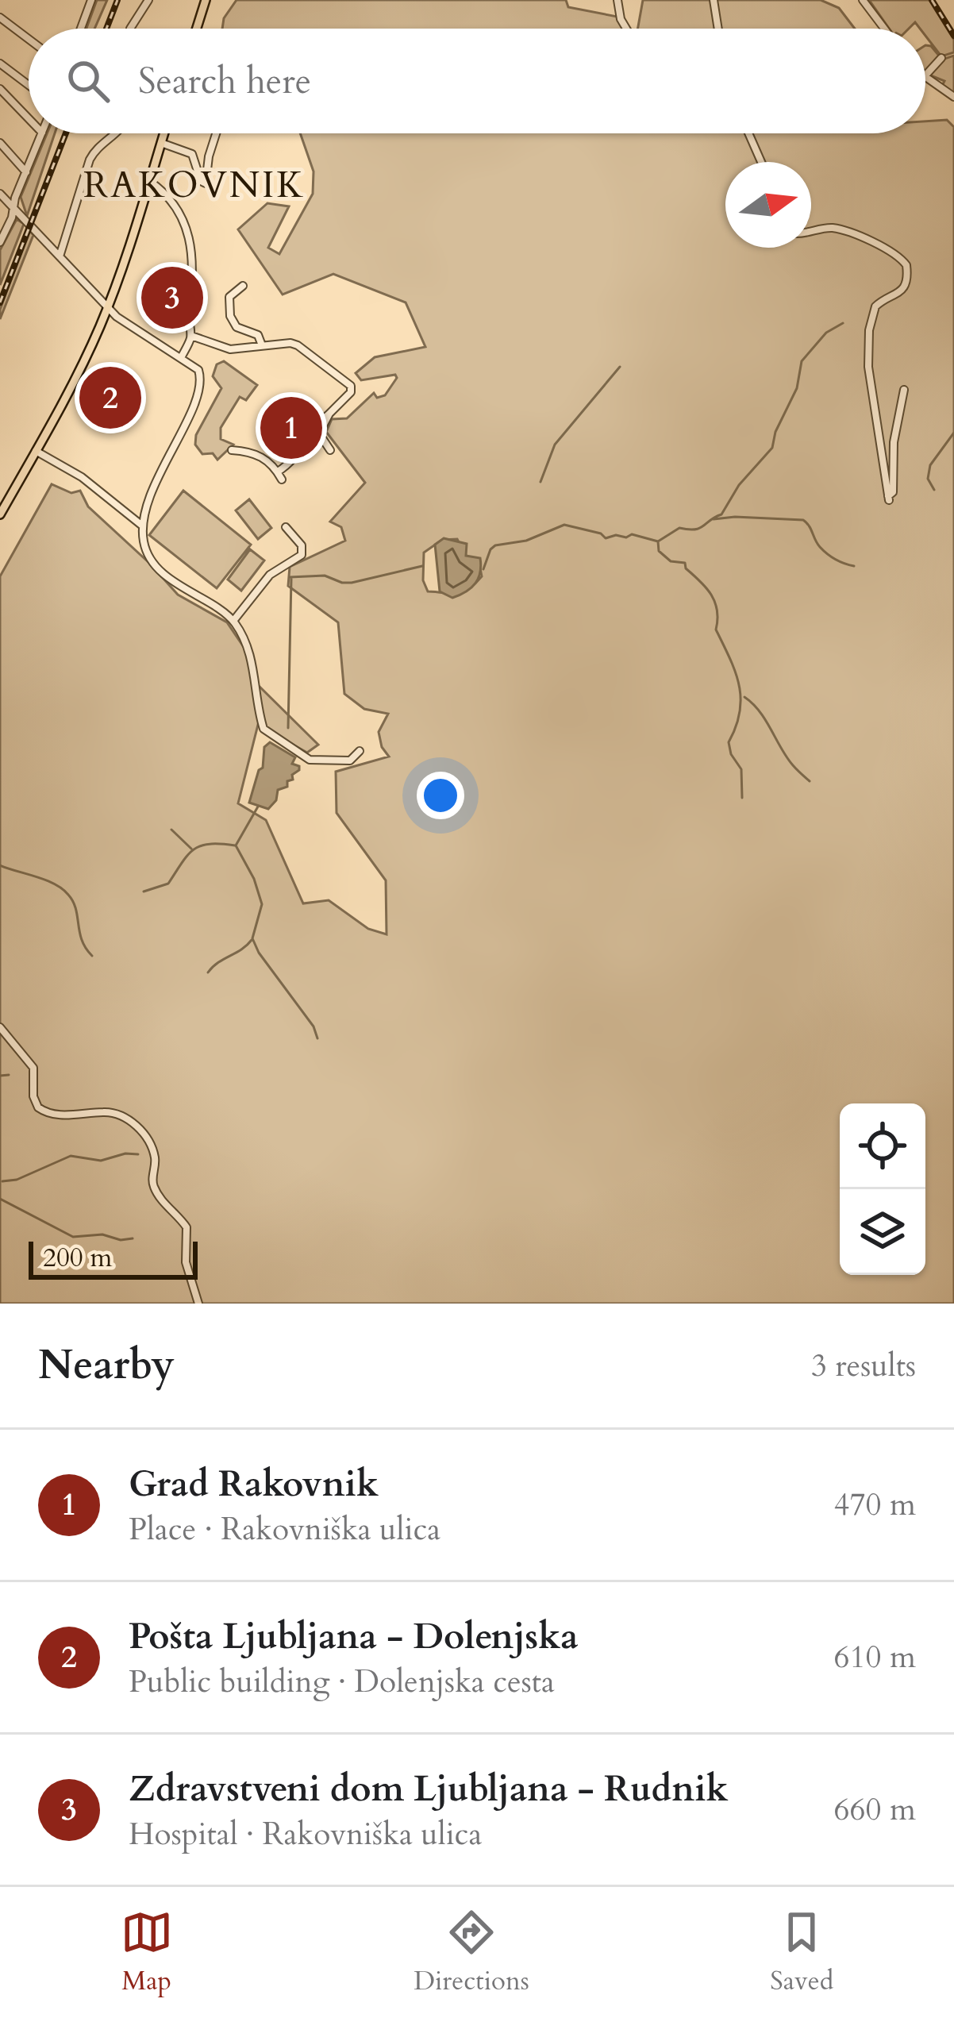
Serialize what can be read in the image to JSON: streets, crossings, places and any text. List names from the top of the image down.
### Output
{
  "districts": ["RAKOVNIK"],
  "scale_bar": "200 m",
  "north": "right",
  "page": {
    "search": "Search here",
    "pins": ["3", "2", "1"],
    "scale": "200 m",
    "heading": ["Nearby", "3 results"],
    "list": [
      {
        "mark": "1",
        "name": "Grad Rakovnik",
        "note": "Place · Rakovniška ulica",
        "value": "470 m"
      },
      {
        "mark": "2",
        "name": "Pošta Ljubljana - Dolenjska",
        "note": "Public building · Dolenjska cesta",
        "value": "610 m"
      },
      {
        "mark": "3",
        "name": "Zdravstveni dom Ljubljana - Rudnik",
        "note": "Hospital · Rakovniška ulica",
        "value": "660 m"
      }
    ],
    "nav": ["Map", "Directions", "Saved"]
  }
}
